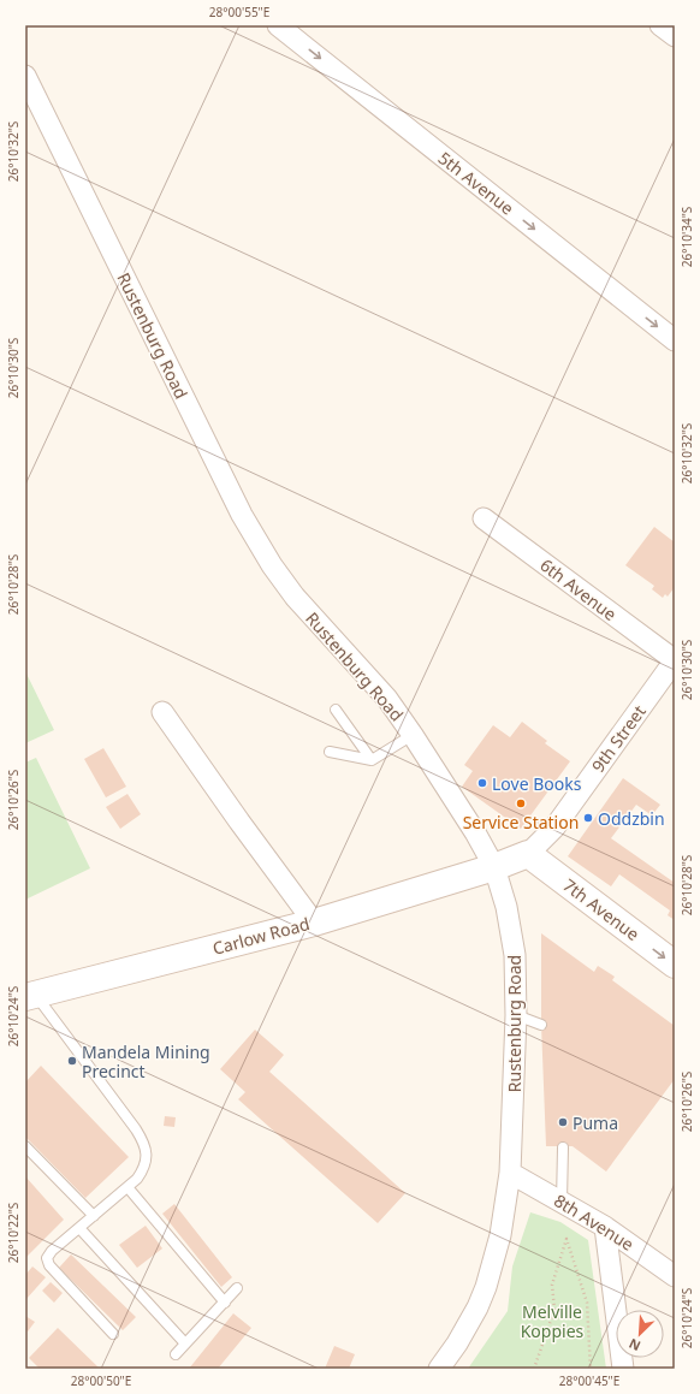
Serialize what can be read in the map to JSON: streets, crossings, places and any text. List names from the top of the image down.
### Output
{
  "streets": {
    "street": [
      "5th Avenue",
      "Rustenburg Road",
      "6th Avenue",
      "9th Street",
      "7th Avenue",
      "Carlow Road",
      "8th Avenue"
    ]
  },
  "crossings": [
    ["Rustenburg Road", "9th Street"],
    ["Rustenburg Road", "Carlow Road"],
    ["Rustenburg Road", "8th Avenue"],
    ["6th Avenue", "9th Street"],
    ["9th Street", "7th Avenue"],
    ["9th Street", "Carlow Road"]
  ],
  "one_way": ["5th Avenue", "7th Avenue"],
  "parks": ["Melville Koppies"],
  "places": [
    "Love Books",
    "Service Station",
    "Oddzbin",
    "Mandela Mining Precinct",
    "Puma"
  ],
  "north": "bottom left",
  "coordinates": [
    "28°00'55\"E",
    "26°10'32\"S",
    "26°10'34\"S",
    "26°10'30\"S",
    "26°10'28\"S",
    "26°10'26\"S",
    "26°10'24\"S",
    "26°10'22\"S",
    "28°00'50\"E",
    "28°00'45\"E"
  ]
}
